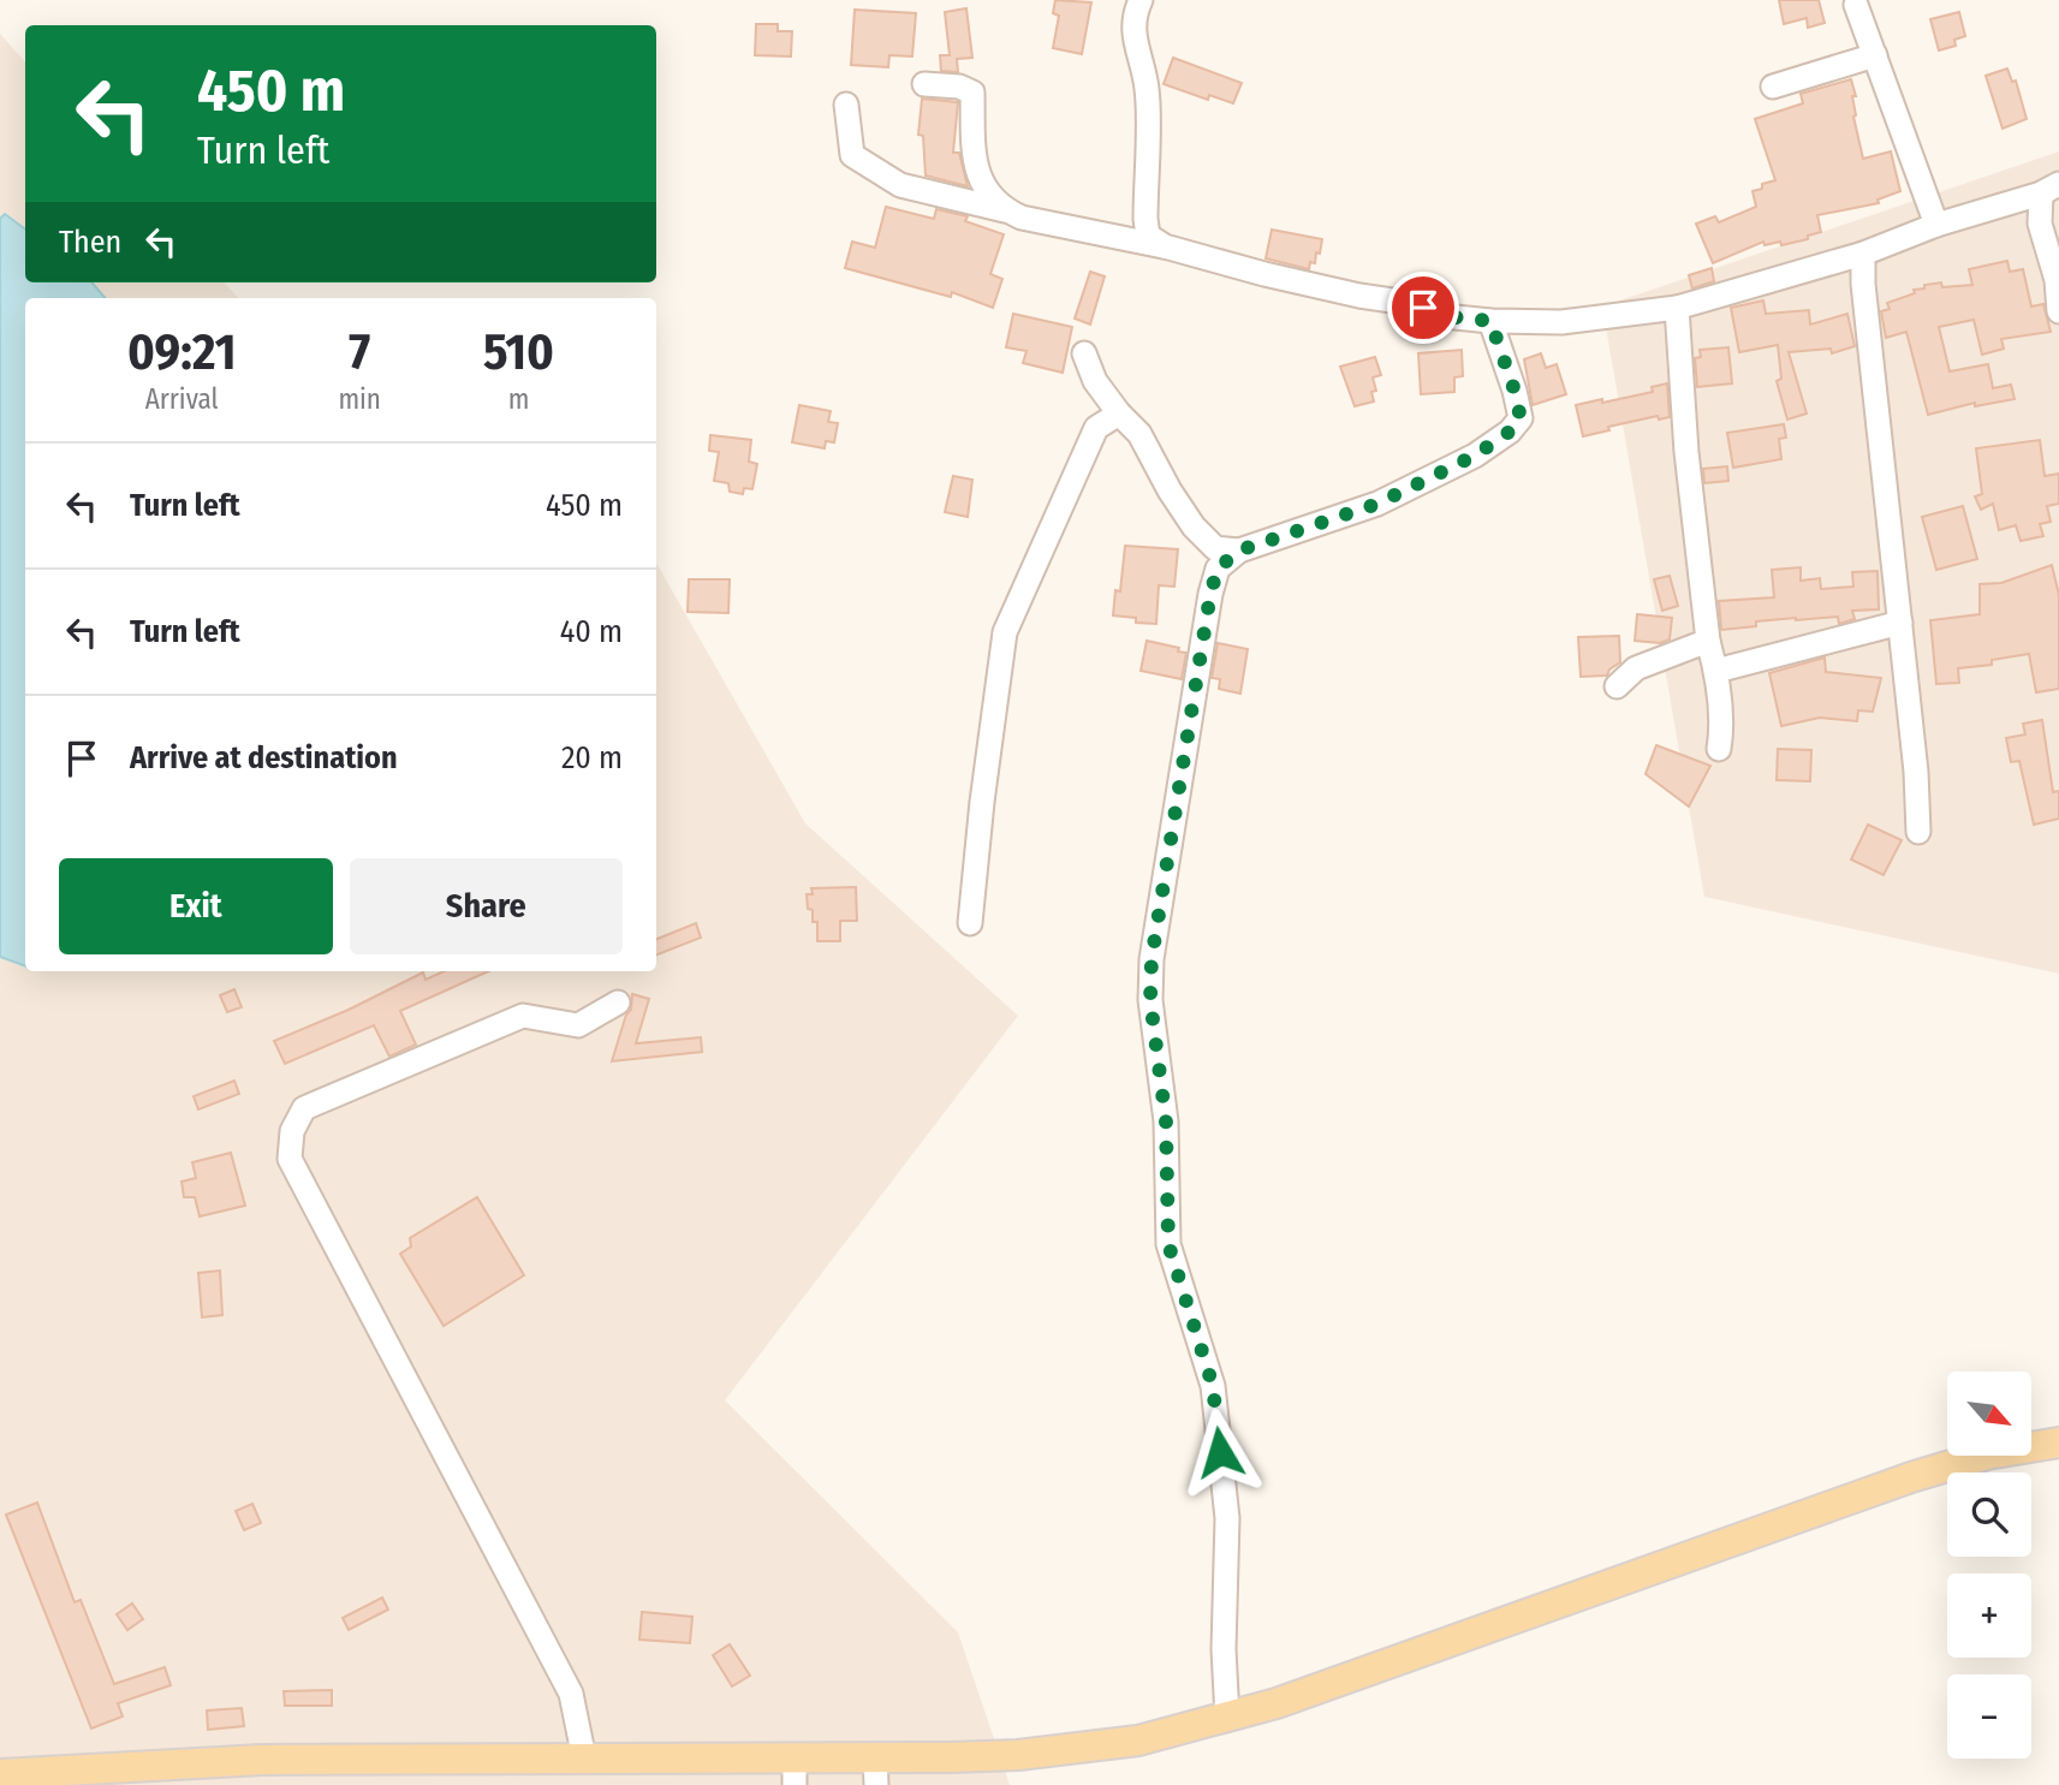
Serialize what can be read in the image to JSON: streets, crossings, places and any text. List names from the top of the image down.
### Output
{
  "north": "bottom right",
  "page": {
    "turn": ["450 m", "Turn left"],
    "then": "Then",
    "eta": [
      "09:21",
      "Arrival",
      "7",
      "min",
      "510",
      "m"
    ],
    "list": [
      {
        "name": "Turn left",
        "value": "450 m"
      },
      {
        "name": "Turn left",
        "value": "40 m"
      },
      {
        "name": "Arrive at destination",
        "value": "20 m"
      }
    ],
    "buttons": ["Exit", "Share"],
    "map_buttons": ["+", "−"]
  }
}
